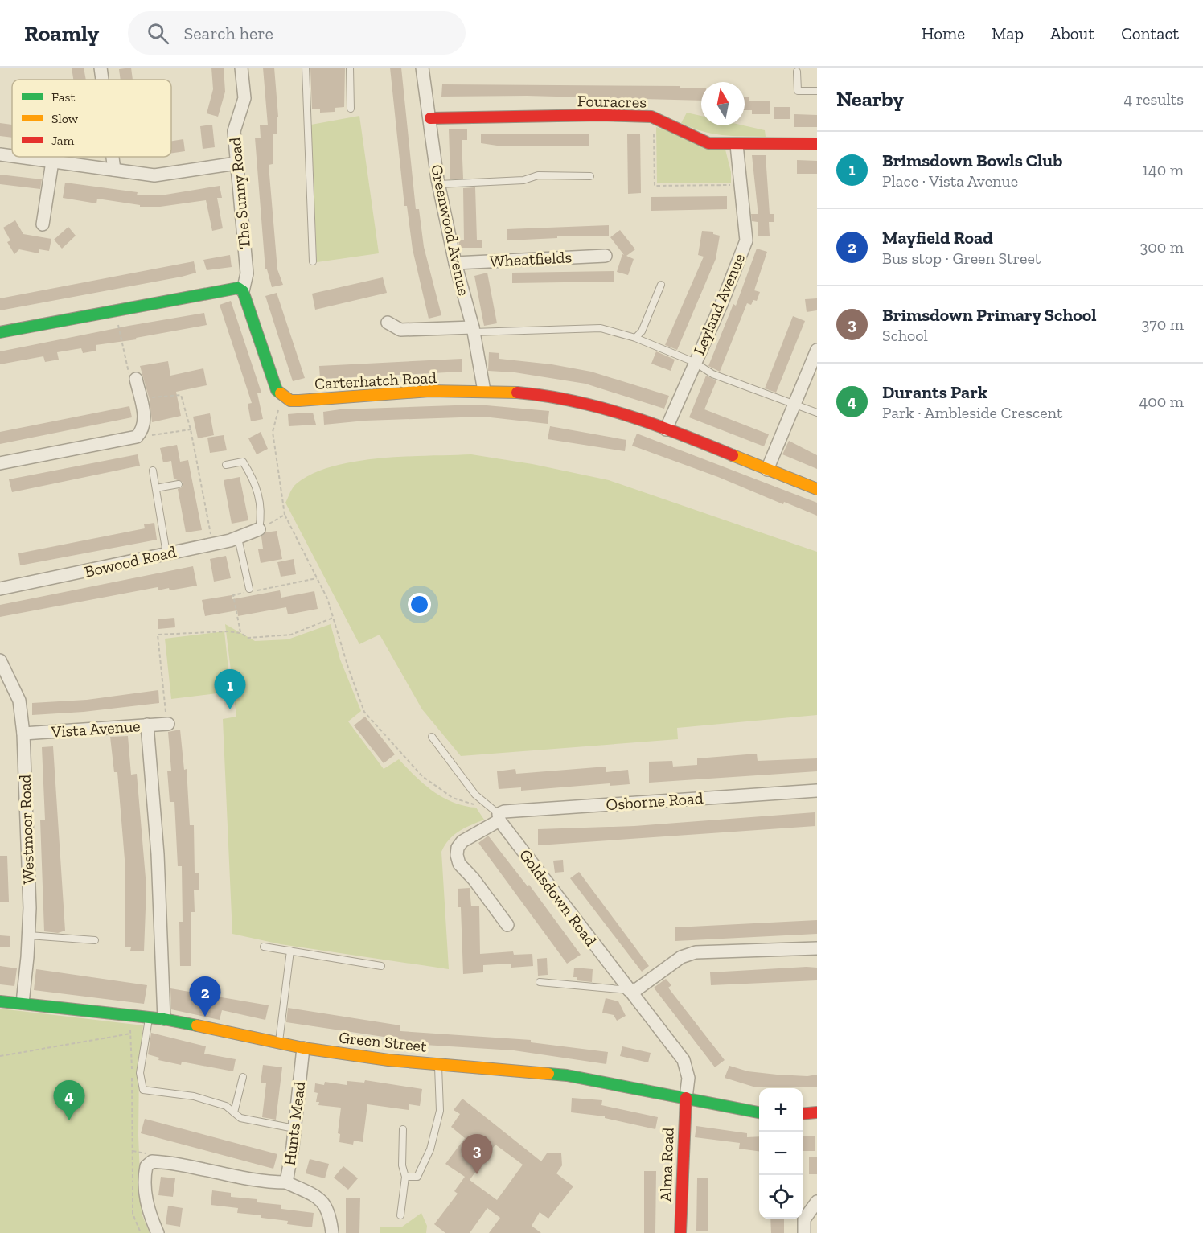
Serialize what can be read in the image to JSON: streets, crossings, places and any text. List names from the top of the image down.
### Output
{
  "streets": {
    "street": [
      "Fouracres",
      "The Sunny Road",
      "Greenwood Avenue",
      "Wheatfields",
      "Leyland Avenue",
      "Carterhatch Road",
      "Bowood Road",
      "Vista Avenue",
      "Osborne Road",
      "Westmoor Road",
      "Goldsdown Road",
      "Green Street",
      "Hunts Mead",
      "Alma Road"
    ]
  },
  "crossings": [
    ["Fouracres", "Greenwood Avenue"],
    ["Fouracres", "Leyland Avenue"],
    ["Greenwood Avenue", "Wheatfields"],
    ["Greenwood Avenue", "Carterhatch Road"],
    ["Leyland Avenue", "Carterhatch Road"],
    ["Vista Avenue", "Westmoor Road"],
    ["Osborne Road", "Goldsdown Road"],
    ["Westmoor Road", "Green Street"],
    ["Goldsdown Road", "Green Street"],
    ["Goldsdown Road", "Alma Road"],
    ["Green Street", "Hunts Mead"],
    ["Green Street", "Alma Road"]
  ],
  "legend": ["Fast", "Slow", "Jam"],
  "north": "top",
  "page": {
    "header": "Roamly",
    "search": "Search here",
    "nav": [
      "Home",
      "Map",
      "About",
      "Contact"
    ],
    "heading": ["Nearby", "4 results"],
    "list": [
      {
        "mark": "1",
        "name": "Brimsdown Bowls Club",
        "note": "Place · Vista Avenue",
        "value": "140 m"
      },
      {
        "mark": "2",
        "name": "Mayfield Road",
        "note": "Bus stop · Green Street",
        "value": "300 m"
      },
      {
        "mark": "3",
        "name": "Brimsdown Primary School",
        "note": "School",
        "value": "370 m"
      },
      {
        "mark": "4",
        "name": "Durants Park",
        "note": "Park · Ambleside Crescent",
        "value": "400 m"
      }
    ],
    "pins": [
      "1",
      "2",
      "4",
      "3"
    ],
    "map_buttons": ["+", "−"]
  }
}
